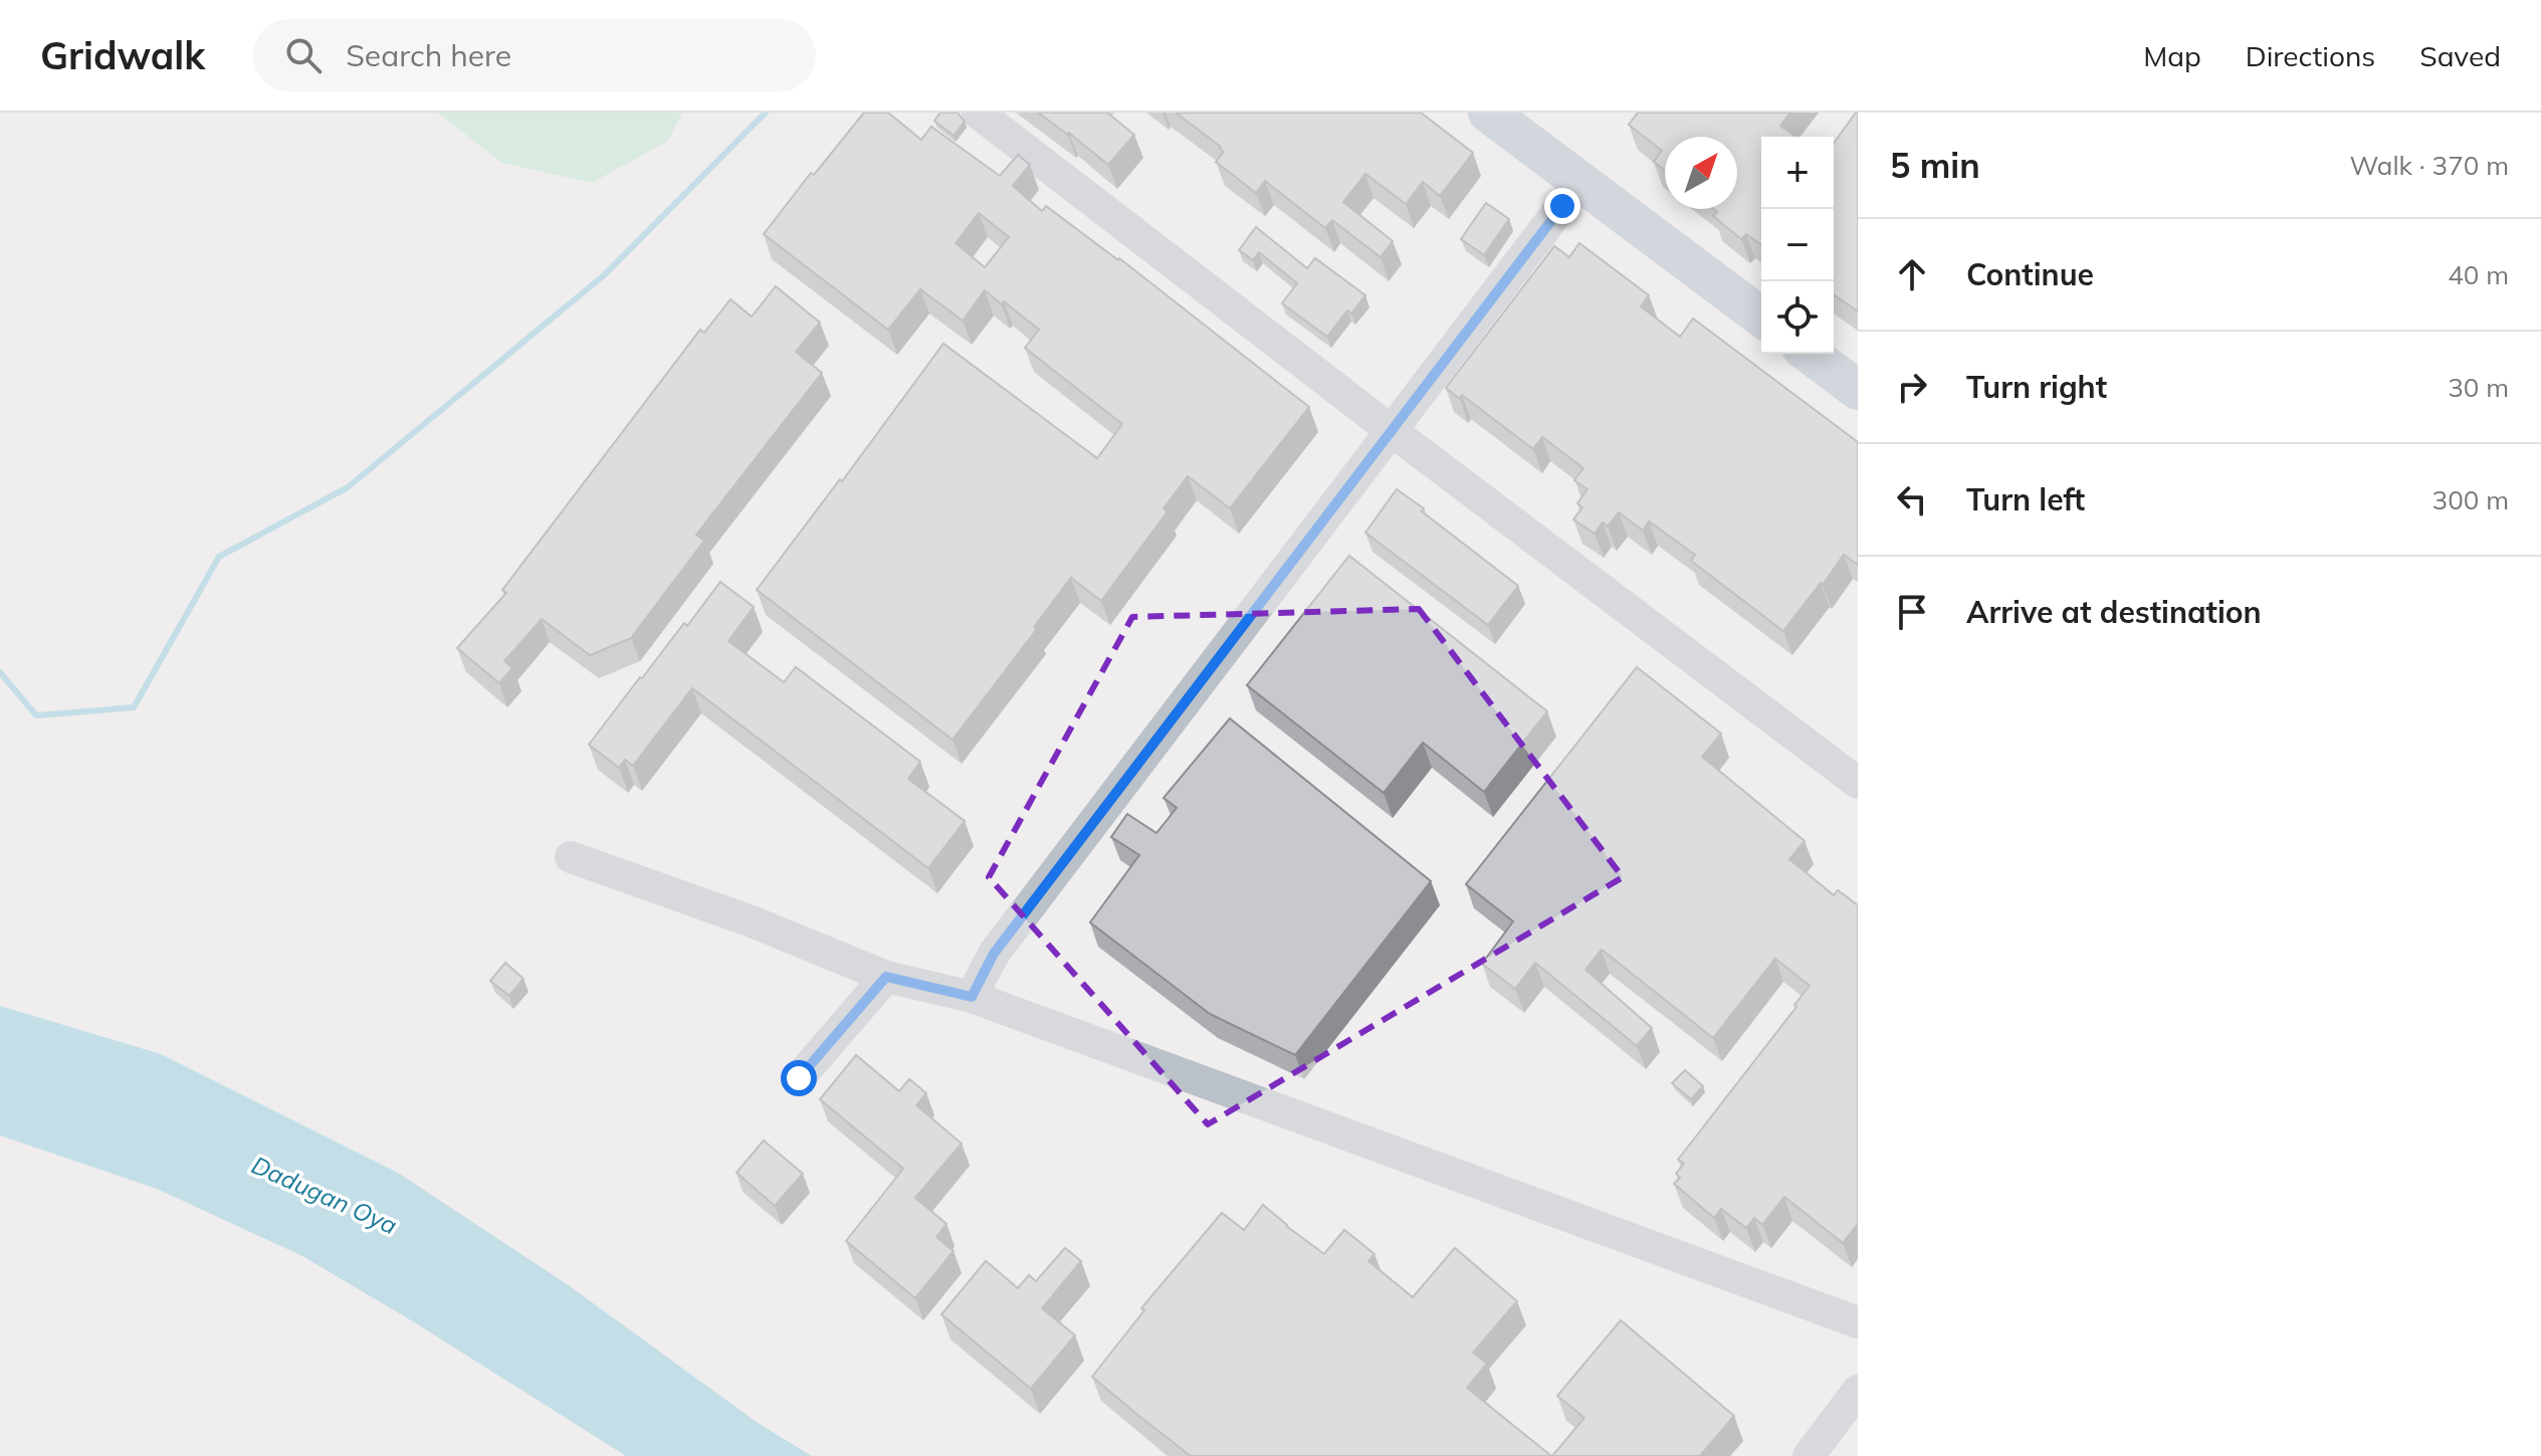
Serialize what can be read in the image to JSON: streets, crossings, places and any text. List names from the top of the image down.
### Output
{
  "water": ["Dadugan Oya"],
  "north": "top right",
  "page": {
    "header": "Gridwalk",
    "search": "Search here",
    "nav": ["Map", "Directions", "Saved"],
    "heading": ["5 min", "Walk · 370 m"],
    "map_buttons": ["+", "−"],
    "list": [
      ["Continue", "40 m"],
      ["Turn right", "30 m"],
      ["Turn left", "300 m"],
      "Arrive at destination"
    ]
  }
}
